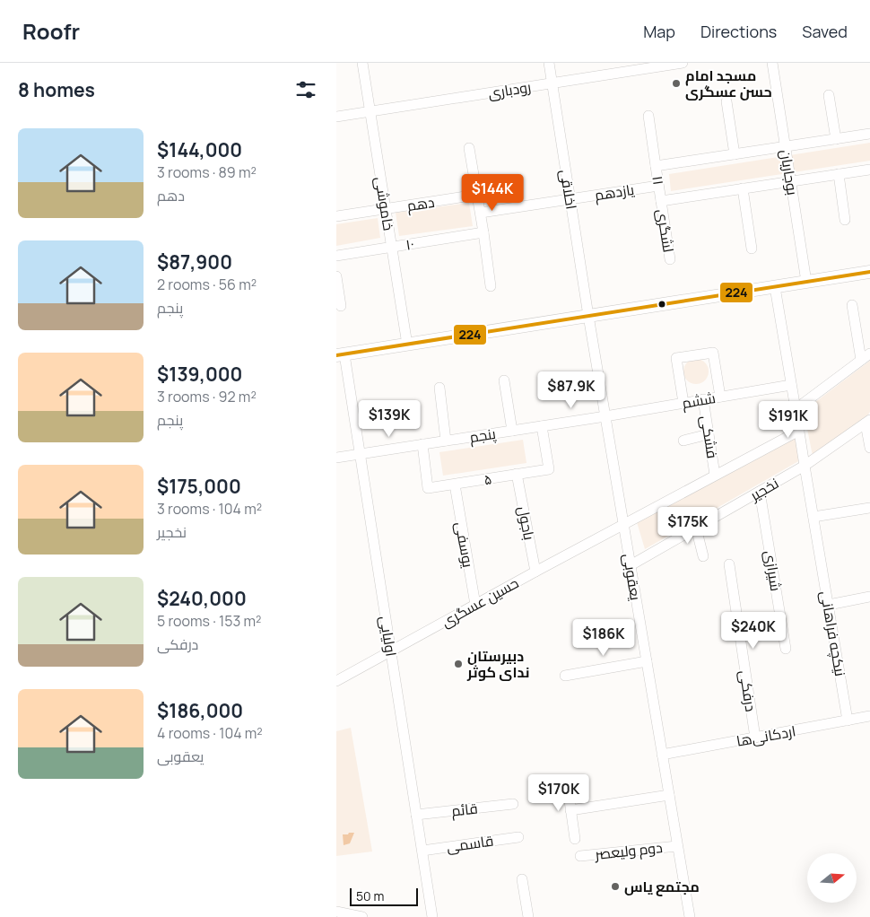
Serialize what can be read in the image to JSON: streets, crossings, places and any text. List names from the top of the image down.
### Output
{
  "streets": {
    "street": [
      "رودباری",
      "بوجاریان",
      "۱۱",
      "اخلاقی",
      "یازدهم",
      "خاموشی",
      "دهم",
      "لشگری",
      "۱۰",
      "ششم",
      "پنجم",
      "فشکی",
      "۵",
      "نخجیر",
      "باجول",
      "یوسفی",
      "شیرازی",
      "یعقوبی",
      "حسین عسگری",
      "نیکچه فراهانی",
      "اولیایی",
      "درفکی",
      "اردکانی‌ها",
      "قائم",
      "قاسمی",
      "دوم ولیعصر"
    ]
  },
  "crossings": [
    ["رودباری", "اخلاقی"],
    ["رودباری", "خاموشی"],
    ["بوجاریان", "۱۱"],
    ["۱۱", "یازدهم"],
    ["۱۱", "لشگری"],
    ["اخلاقی", "یازدهم"],
    ["اخلاقی", "یعقوبی"],
    ["خاموشی", "دهم"],
    ["خاموشی", "۱۰"],
    ["ششم", "پنجم"],
    ["ششم", "فشکی"],
    ["ششم", "یعقوبی"],
    ["پنجم", "۵"],
    ["پنجم", "یعقوبی"],
    ["پنجم", "اولیایی"],
    ["۵", "باجول"],
    ["۵", "یوسفی"],
    ["نخجیر", "شیرازی"],
    ["نخجیر", "یعقوبی"],
    ["نخجیر", "نیکچه فراهانی"],
    ["باجول", "حسین عسگری"],
    ["یوسفی", "حسین عسگری"],
    ["یعقوبی", "حسین عسگری"],
    ["یعقوبی", "اردکانی‌ها"],
    ["یعقوبی", "دوم ولیعصر"],
    ["حسین عسگری", "اولیایی"],
    ["نیکچه فراهانی", "اردکانی‌ها"],
    ["اولیایی", "قائم"],
    ["اولیایی", "قاسمی"],
    ["درفکی", "اردکانی‌ها"]
  ],
  "places": ["مسجد امام حسن عسگری", "دبیرستان ندای کوثر", "مجتمع یاس"],
  "lines": ["transit line 224"],
  "scale_bar": "50 m",
  "north": "right",
  "page": {
    "header": "Roofr",
    "nav": ["Map", "Directions", "Saved"],
    "heading": "8 homes",
    "list": [
      {
        "name": "$144,000",
        "note": "3 rooms · 89 m² · دهم"
      },
      {
        "name": "$87,900",
        "note": "2 rooms · 56 m² · پنجم"
      },
      {
        "name": "$139,000",
        "note": "3 rooms · 92 m² · پنجم"
      },
      {
        "name": "$175,000",
        "note": "3 rooms · 104 m² · نخجیر"
      },
      {
        "name": "$240,000",
        "note": "5 rooms · 153 m² · درفکی"
      },
      {
        "name": "$186,000",
        "note": "4 rooms · 104 m² · یعقوبی"
      }
    ],
    "price": [
      "$144K",
      "$87.9K",
      "$139K",
      "$191K",
      "$175K",
      "$240K",
      "$186K",
      "$170K"
    ],
    "scale": "50 m"
  }
}
